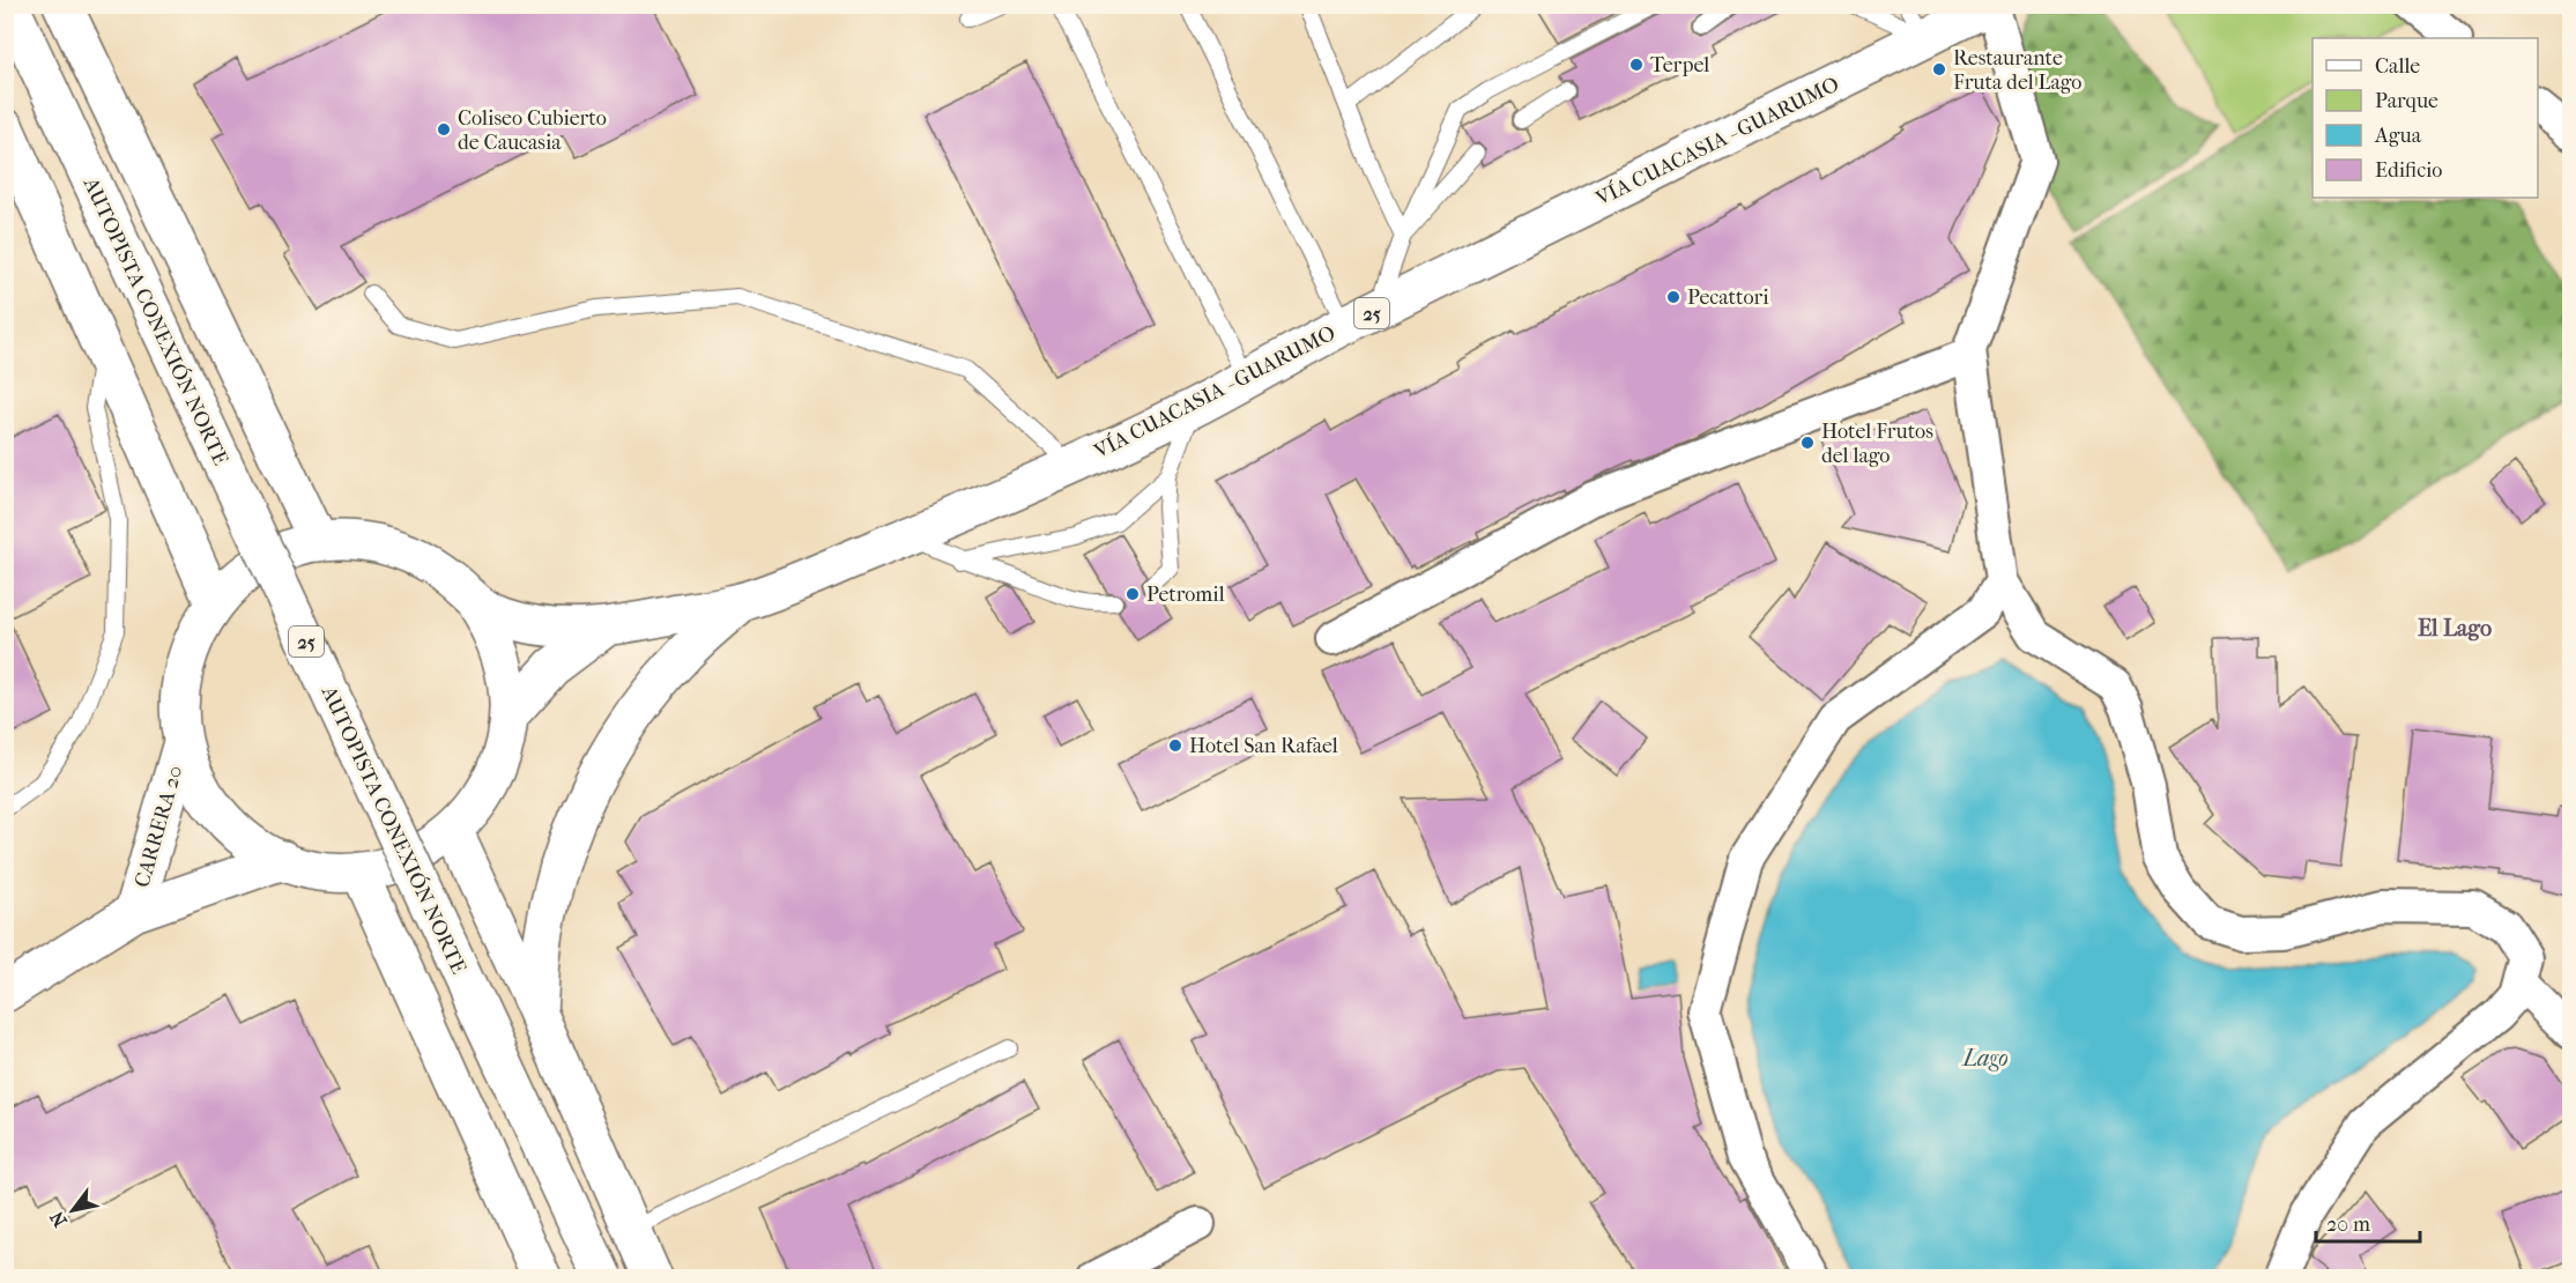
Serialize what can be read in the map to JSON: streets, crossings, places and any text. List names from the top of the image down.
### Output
{
  "streets": {
    "main road": [
      "VÍA CUACASIA - GUARUMO",
      "25",
      "AUTOPISTA CONEXIÓN NORTE",
      "CARRERA 20"
    ]
  },
  "crossings": [
    ["VÍA CUACASIA - GUARUMO", "25"],
    ["25", "CARRERA 20"]
  ],
  "districts": ["El Lago"],
  "water": ["Lago"],
  "places": [
    "Terpel",
    "Restaurante Fruta del Lago",
    "Coliseo Cubierto de Caucasia",
    "Pecattori",
    "Hotel Frutos del lago",
    "Petromil",
    "Hotel San Rafael"
  ],
  "legend": [
    "Calle",
    "Parque",
    "Agua",
    "Edificio"
  ],
  "scale_bar": "20 m",
  "north": "bottom left"
}
